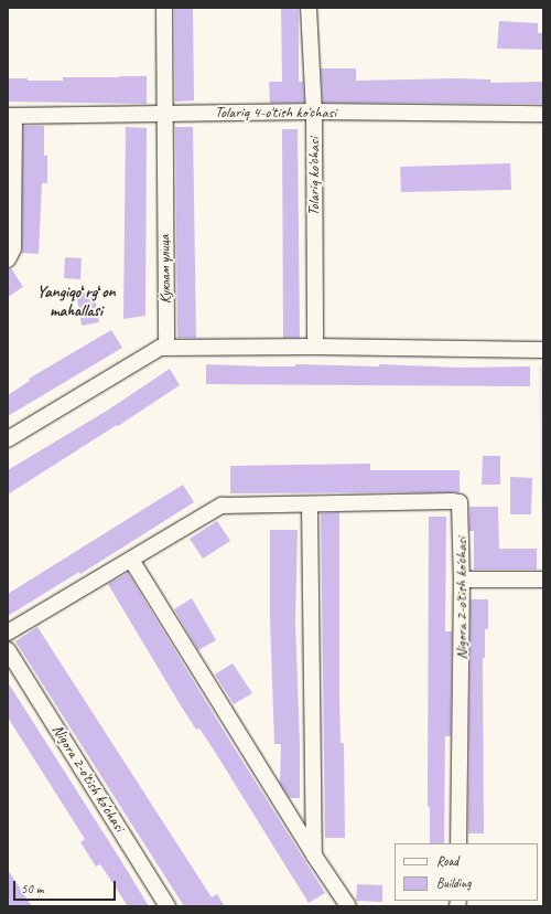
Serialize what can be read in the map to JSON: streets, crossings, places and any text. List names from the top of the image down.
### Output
{
  "streets": {
    "street": [
      "Tolariq 4-o'tish ko'chasi",
      "Tolariq ko'chasi",
      "Куклам улица",
      "Nigora 2-o'tish ko'chasi"
    ]
  },
  "crossings": [
    ["Tolariq 4-o'tish ko'chasi", "Tolariq ko'chasi"],
    ["Tolariq 4-o'tish ko'chasi", "Куклам улица"]
  ],
  "districts": ["Yangiqoʻrgʻon mahallasi"],
  "legend": ["Road", "Building"],
  "scale_bar": "50 m"
}
